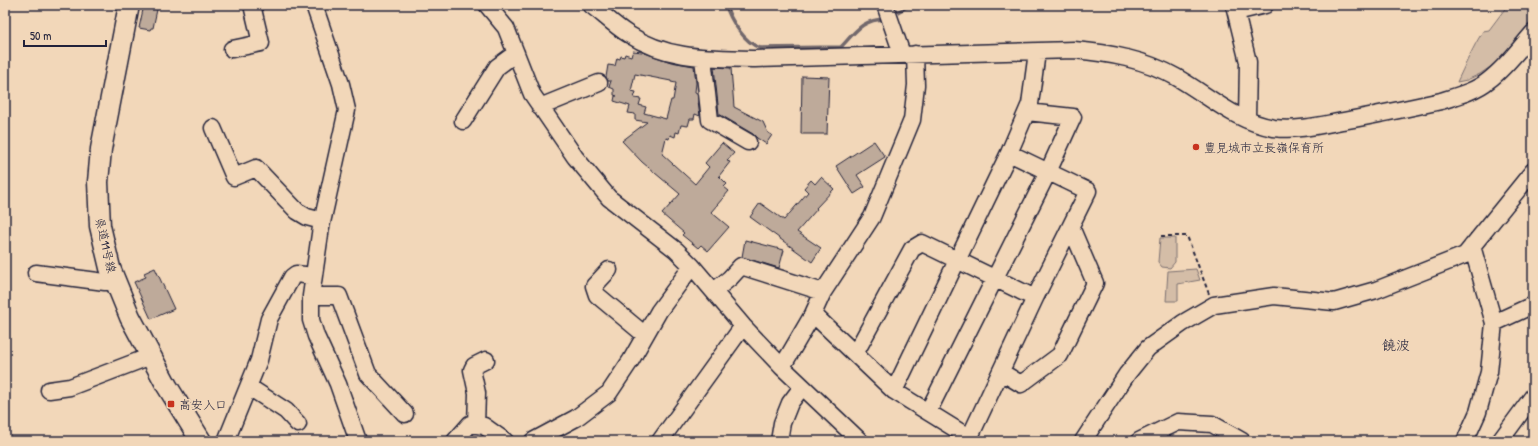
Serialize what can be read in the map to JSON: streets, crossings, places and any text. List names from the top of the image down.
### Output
{
  "streets": {
    "main road": ["県道11号線"]
  },
  "districts": ["饒波"],
  "places": {
    "other": ["豊見城市立長嶺保育所"],
    "transit": ["高安入口"]
  },
  "scale_bar": "50 m"
}
